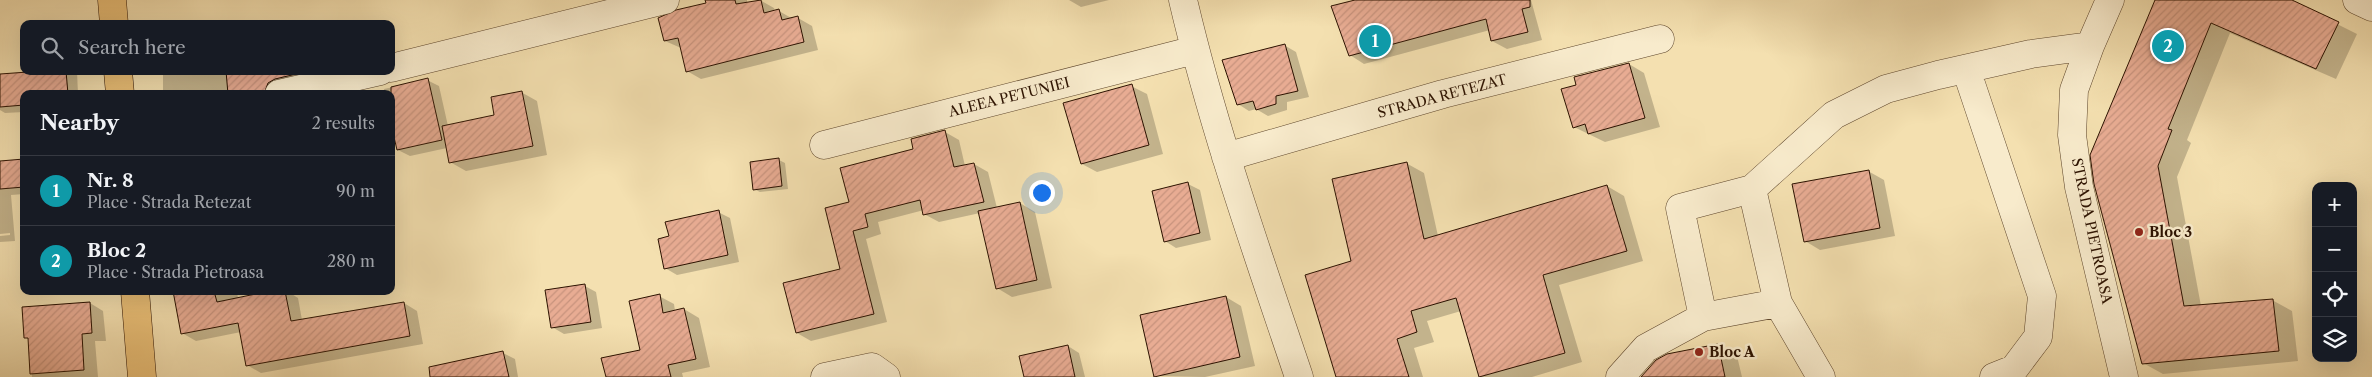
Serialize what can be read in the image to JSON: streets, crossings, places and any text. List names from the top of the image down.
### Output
{
  "streets": {
    "street": ["STRADA RETEZAT", "ALEEA PETUNIEI", "STRADA PIETROASA"]
  },
  "places": ["Bloc 3", "Bloc A"],
  "page": {
    "search": "Search here",
    "pins": ["1", "2"],
    "heading": ["Nearby", "2 results"],
    "list": [
      {
        "mark": "1",
        "name": "Nr. 8",
        "note": "Place · Strada Retezat",
        "value": "90 m"
      },
      {
        "mark": "2",
        "name": "Bloc 2",
        "note": "Place · Strada Pietroasa",
        "value": "280 m"
      }
    ],
    "map_buttons": ["+", "−"]
  }
}
